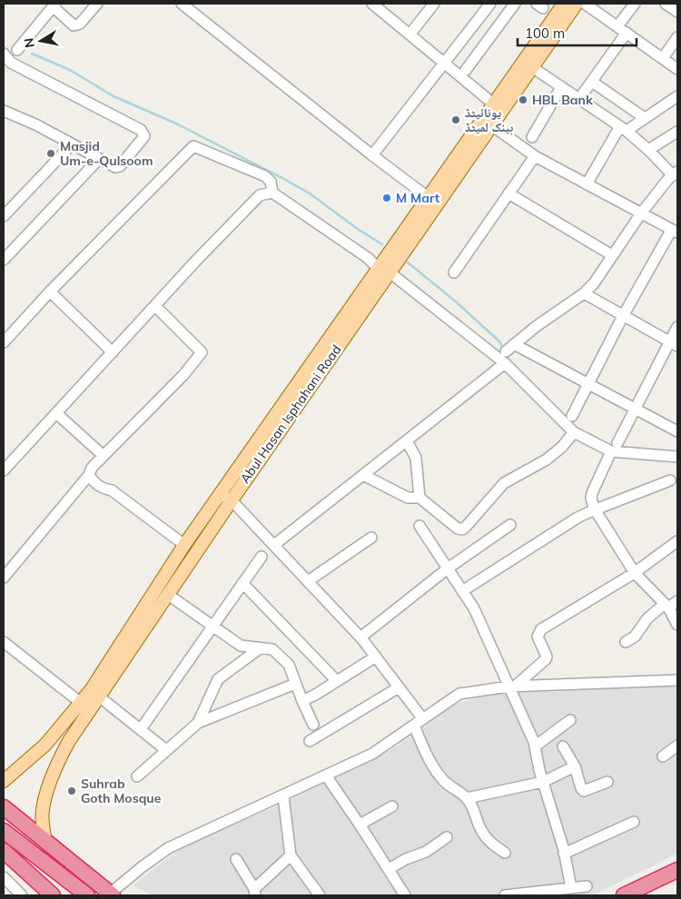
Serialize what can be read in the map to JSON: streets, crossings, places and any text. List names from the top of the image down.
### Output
{
  "streets": {
    "main road": ["Abul Hasan Isphahani Road"]
  },
  "places": [
    "HBL Bank",
    "یونائیٹڈ بینک لمیٹڈ",
    "Masjid Um-e-Qulsoom",
    "M Mart",
    "Suhrab Goth Mosque"
  ],
  "scale_bar": "100 m",
  "north": "left"
}
